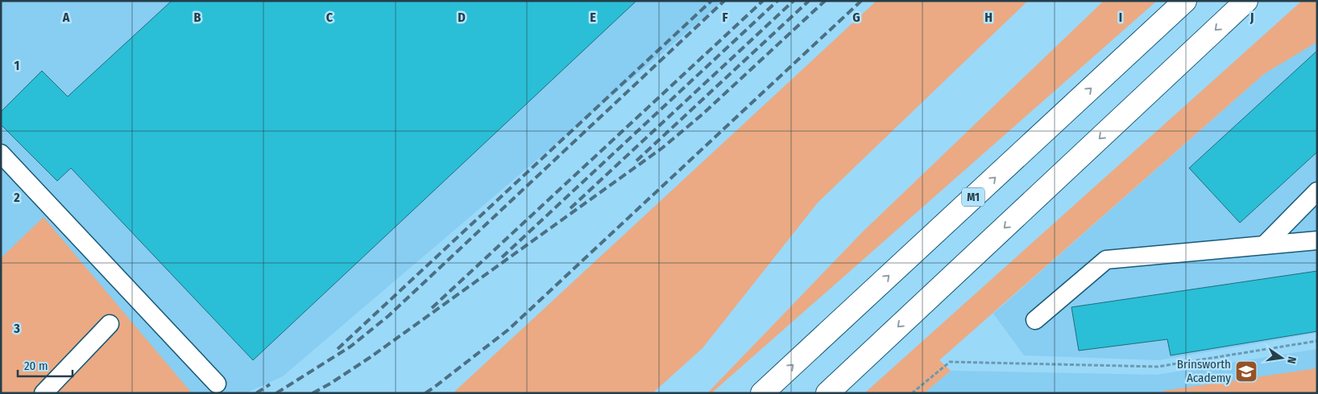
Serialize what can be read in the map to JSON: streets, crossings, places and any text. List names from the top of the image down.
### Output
{
  "streets": {
    "highway": ["M1"]
  },
  "places": {
    "school or university": ["Brinsworth Academy"]
  },
  "scale_bar": "20 m",
  "north": "right",
  "grid": {
    "columns": [
      "A",
      "B",
      "C",
      "D",
      "E",
      "F",
      "G",
      "H",
      "I",
      "J"
    ],
    "rows": ["1", "2", "3"]
  }
}
